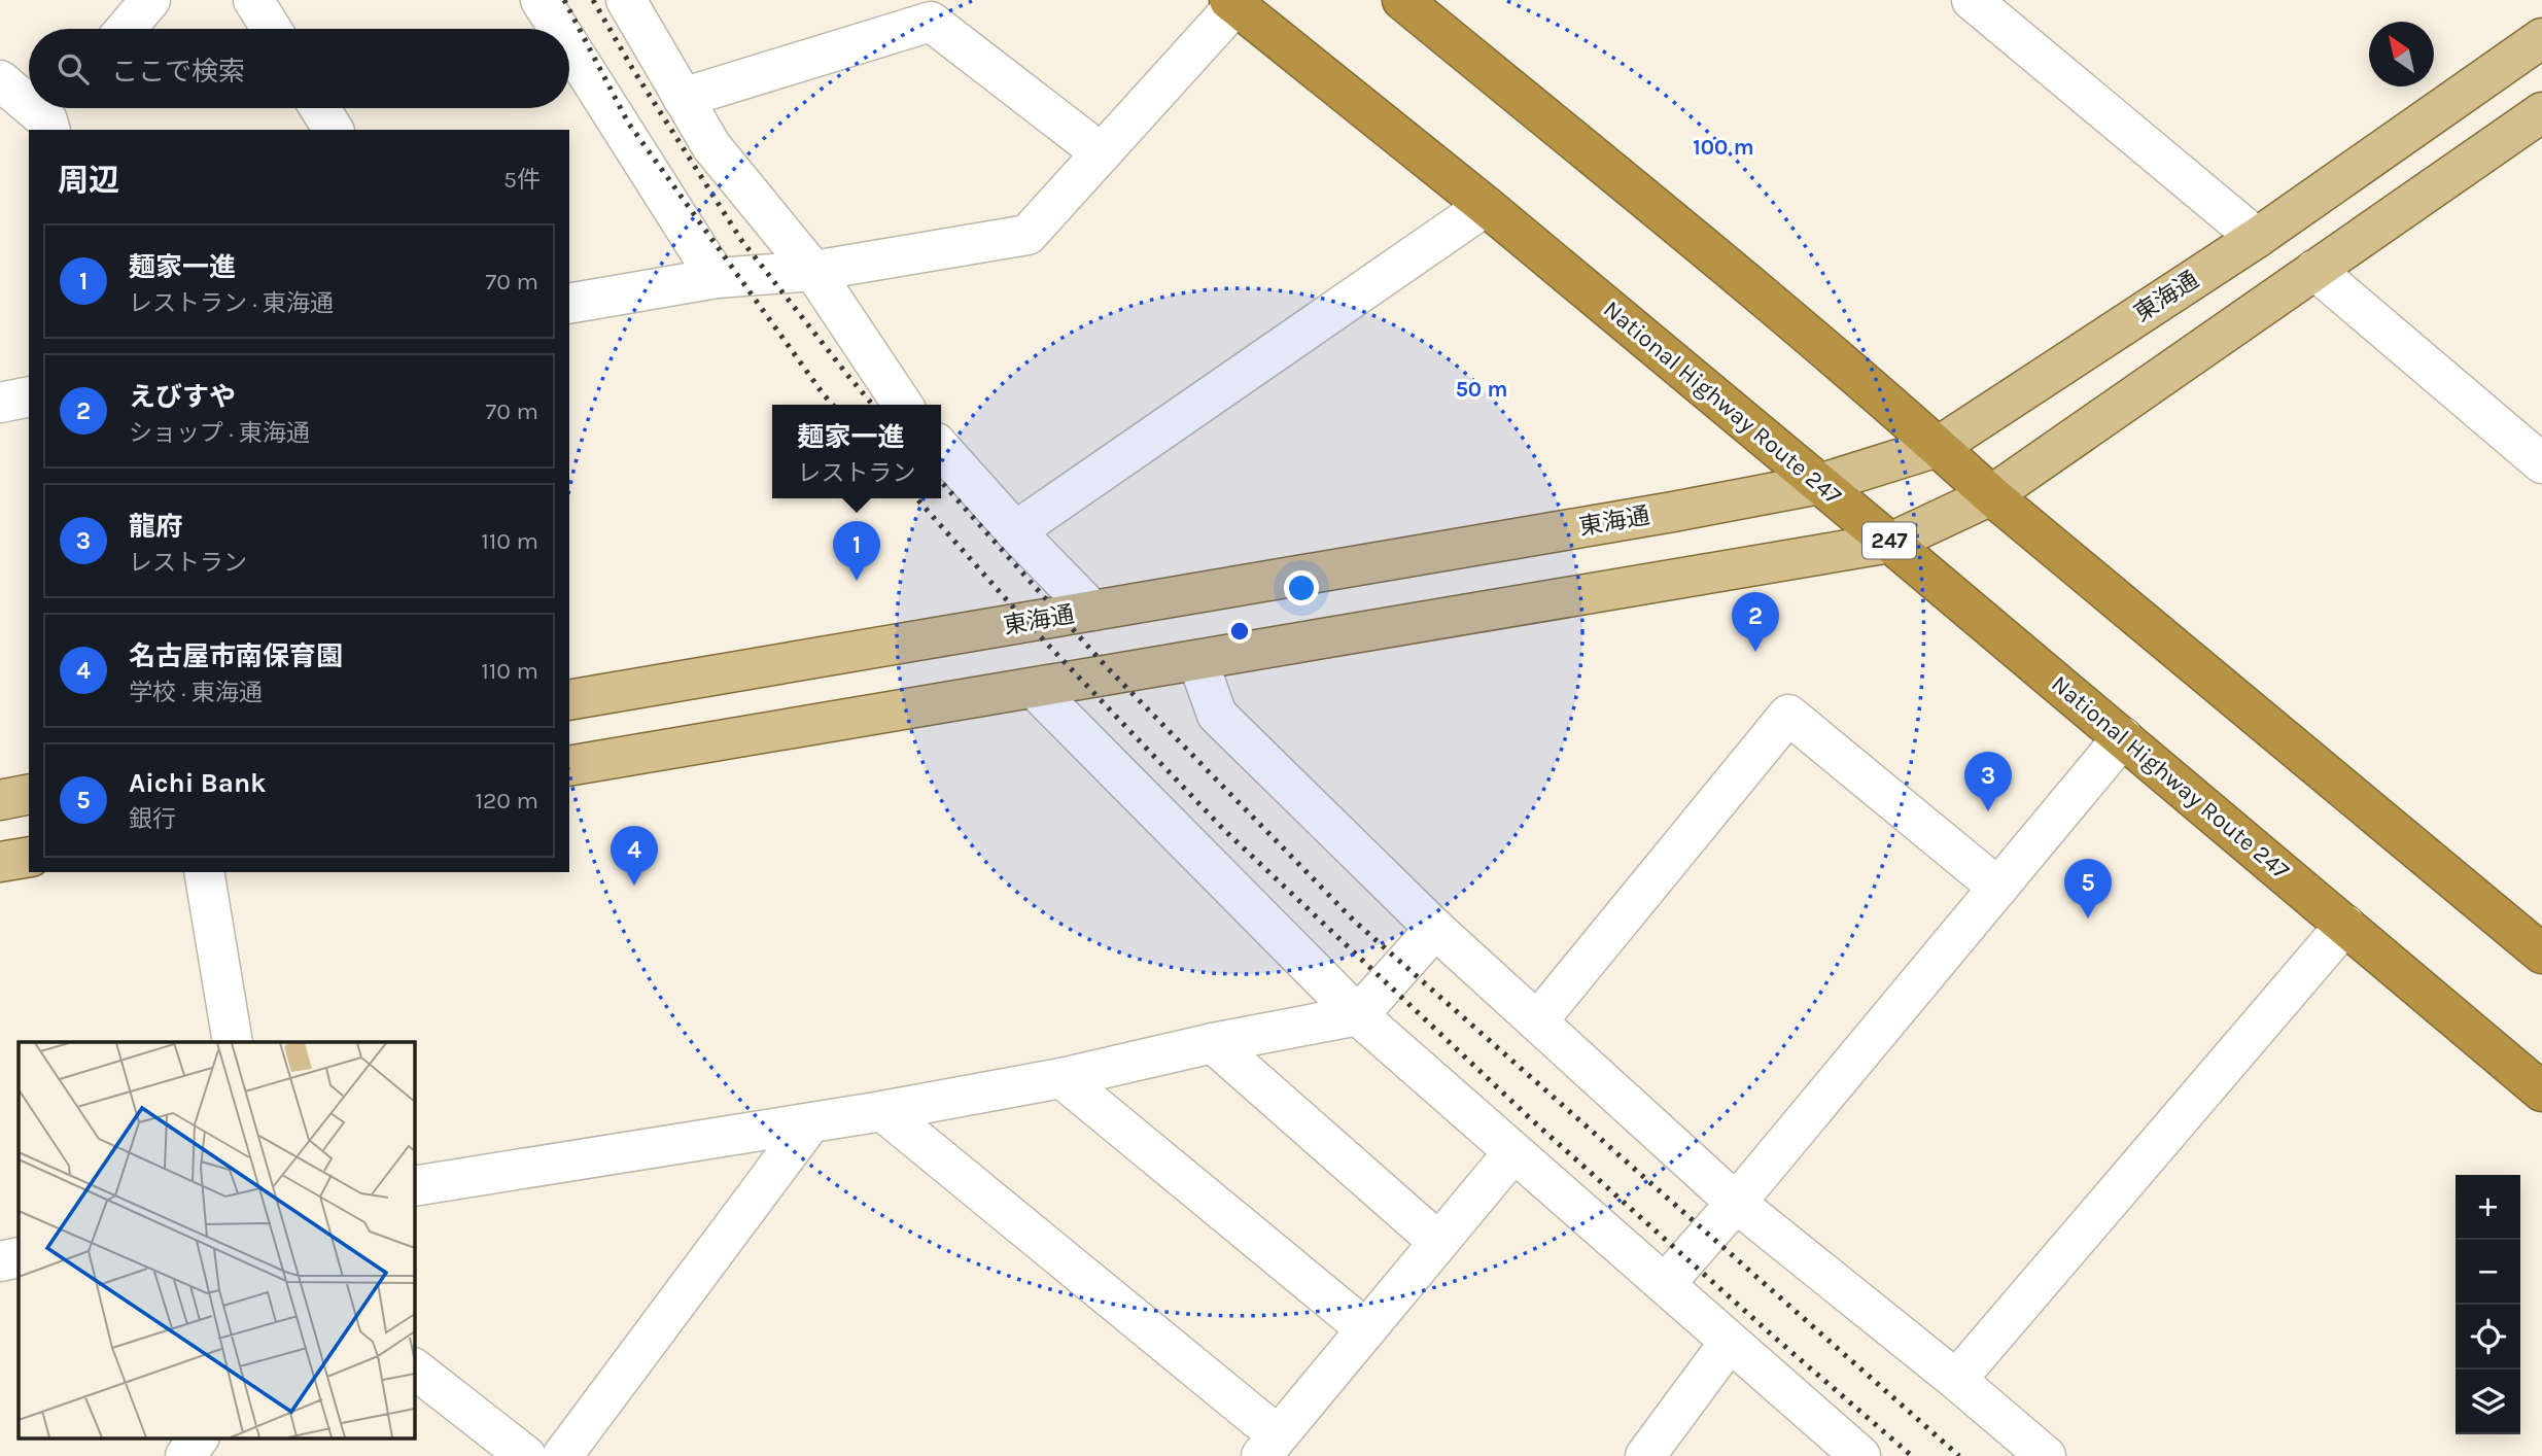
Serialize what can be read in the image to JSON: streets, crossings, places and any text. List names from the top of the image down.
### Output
{
  "streets": {
    "highway": ["National Highway Route 247", "247"],
    "main road": ["東海通"]
  },
  "crossings": [
    ["東海通", "National Highway Route 247"]
  ],
  "north": "top left",
  "page": {
    "search": "ここで検索",
    "heading": ["周辺", "5件"],
    "list": [
      {
        "mark": "1",
        "name": "麺家一進",
        "note": "レストラン · 東海通",
        "value": "70 m"
      },
      {
        "mark": "2",
        "name": "えびすや",
        "note": "ショップ · 東海通",
        "value": "70 m"
      },
      {
        "mark": "3",
        "name": "龍府",
        "note": "レストラン",
        "value": "110 m"
      },
      {
        "mark": "4",
        "name": "名古屋市南保育園",
        "note": "学校 · 東海通",
        "value": "110 m"
      },
      {
        "mark": "5",
        "name": "Aichi Bank",
        "note": "銀行",
        "value": "120 m"
      }
    ],
    "popup": ["麺家一進", "レストラン"],
    "pins": [
      "1",
      "2",
      "3",
      "4",
      "5"
    ],
    "map_buttons": ["+", "−"]
  },
  "rings": ["100 m", "50 m"]
}
